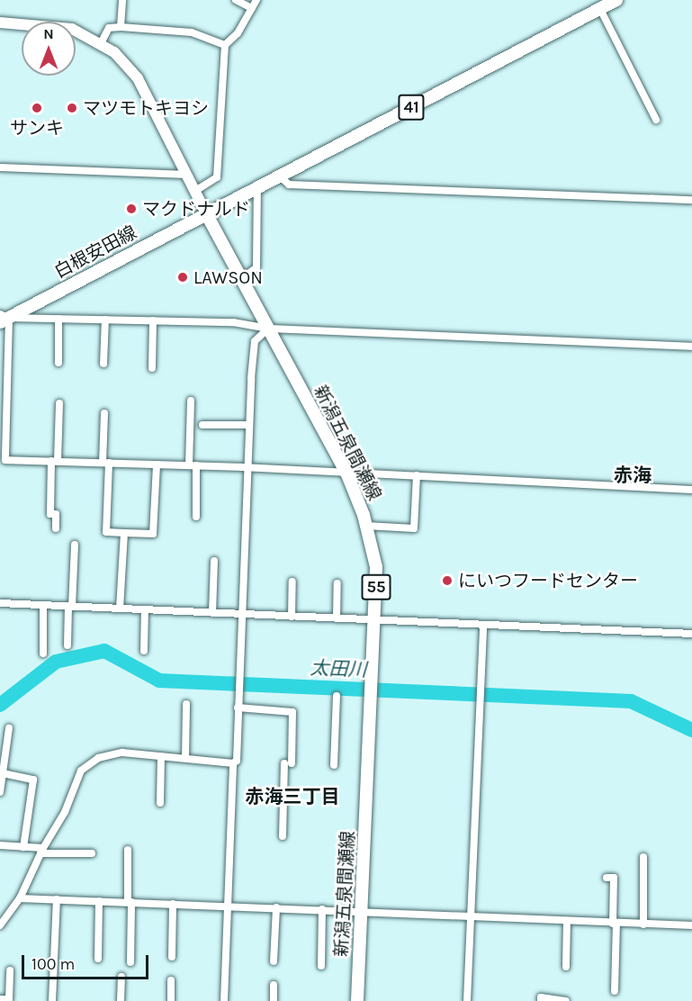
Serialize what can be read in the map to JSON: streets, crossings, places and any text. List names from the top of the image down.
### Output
{
  "streets": {
    "main road": [
      "41",
      "白根安田線",
      "新潟五泉間瀬線",
      "55"
    ]
  },
  "crossings": [
    ["41", "白根安田線"],
    ["41", "新潟五泉間瀬線"],
    ["白根安田線", "新潟五泉間瀬線"]
  ],
  "districts": ["赤海", "赤海三丁目"],
  "water": ["太田川"],
  "places": [
    "サンキ",
    "マツモトキヨシ",
    "マクドナルド",
    "LAWSON",
    "にいつフードセンター"
  ],
  "scale_bar": "100 m",
  "north": "top"
}
